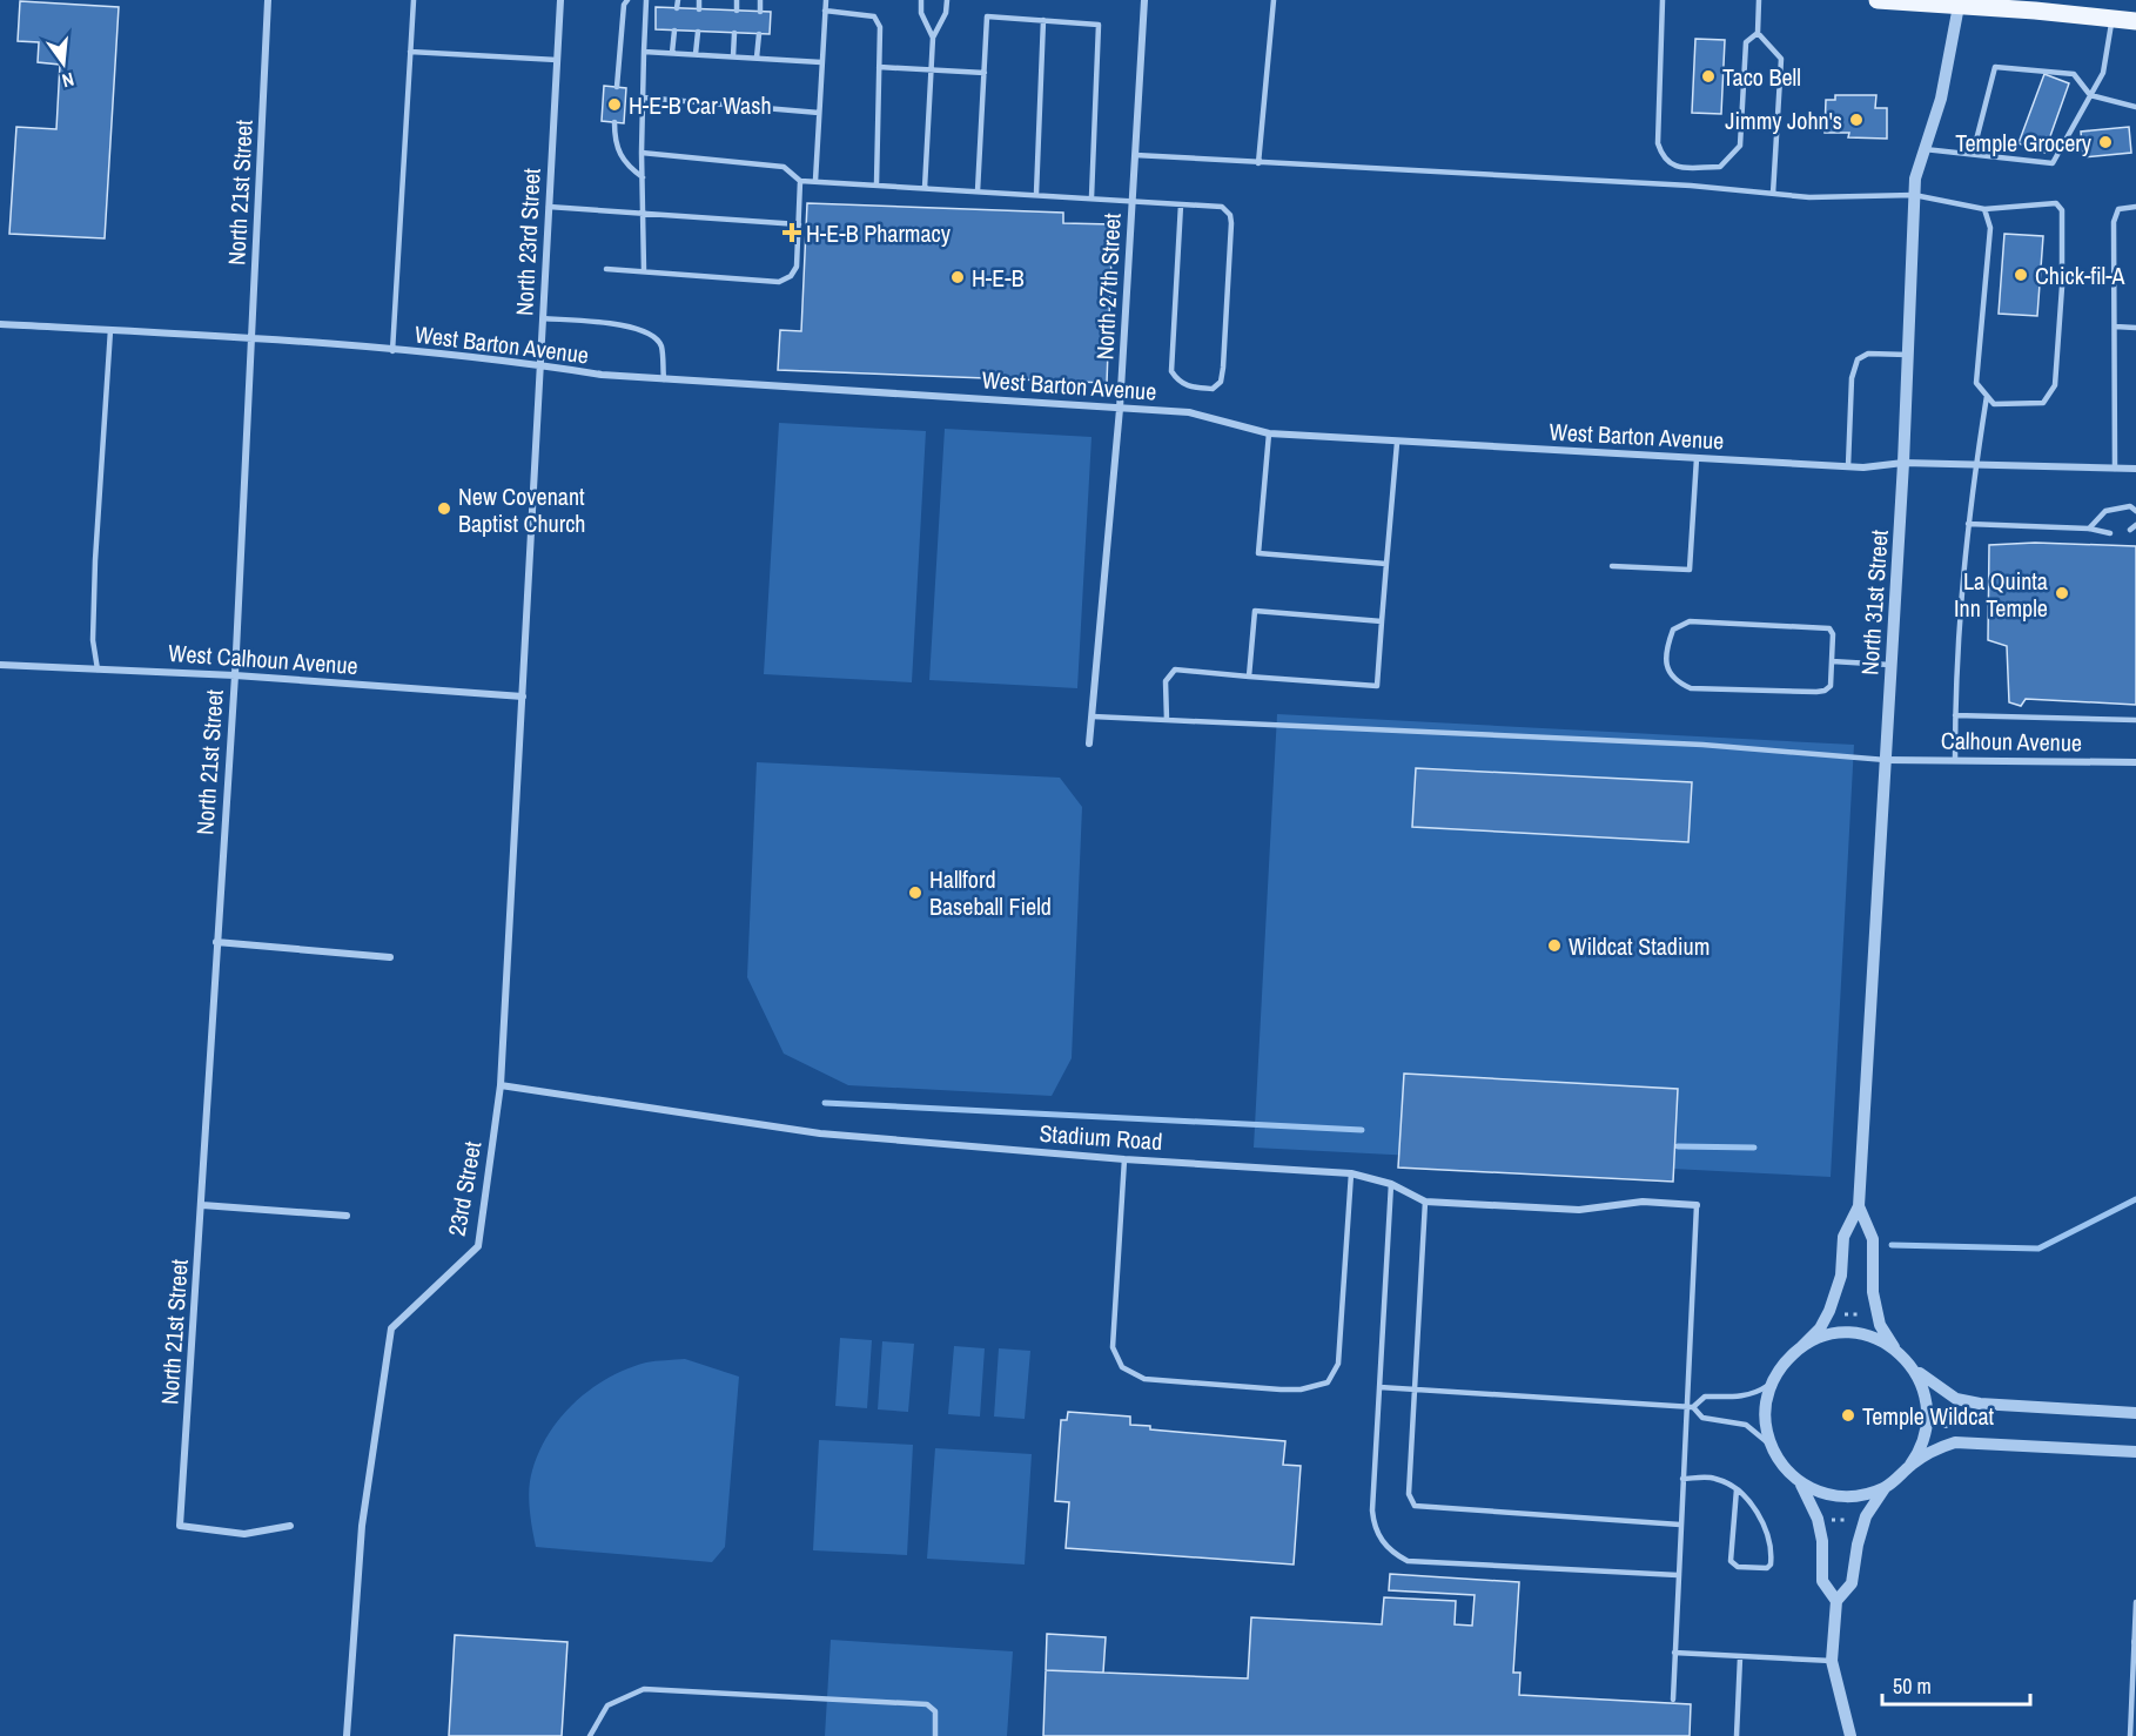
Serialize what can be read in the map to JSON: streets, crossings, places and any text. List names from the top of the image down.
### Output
{
  "streets": {
    "street": [
      "North 21st Street",
      "North 23rd Street",
      "North 27th Street",
      "West Barton Avenue",
      "North 31st Street",
      "West Calhoun Avenue",
      "Calhoun Avenue",
      "Stadium Road",
      "23rd Street"
    ]
  },
  "crossings": [
    ["North 21st Street", "West Barton Avenue"],
    ["North 21st Street", "West Calhoun Avenue"],
    ["North 23rd Street", "West Barton Avenue"],
    ["North 23rd Street", "West Calhoun Avenue"],
    ["North 23rd Street", "23rd Street"],
    ["North 27th Street", "West Barton Avenue"],
    ["West Barton Avenue", "North 31st Street"],
    ["North 31st Street", "Calhoun Avenue"],
    ["West Calhoun Avenue", "23rd Street"],
    ["Stadium Road", "23rd Street"]
  ],
  "places": {
    "other": [
      "Taco Bell",
      "H-E-B Car Wash",
      "Jimmy John's",
      "Temple Grocery",
      "Chick-fil-A",
      "H-E-B",
      "New Covenant Baptist Church",
      "La Quinta Inn Temple",
      "Hallford Baseball Field",
      "Wildcat Stadium",
      "Temple Wildcat"
    ],
    "health": ["H-E-B Pharmacy"]
  },
  "scale_bar": "50 m",
  "north": "bottom"
}
